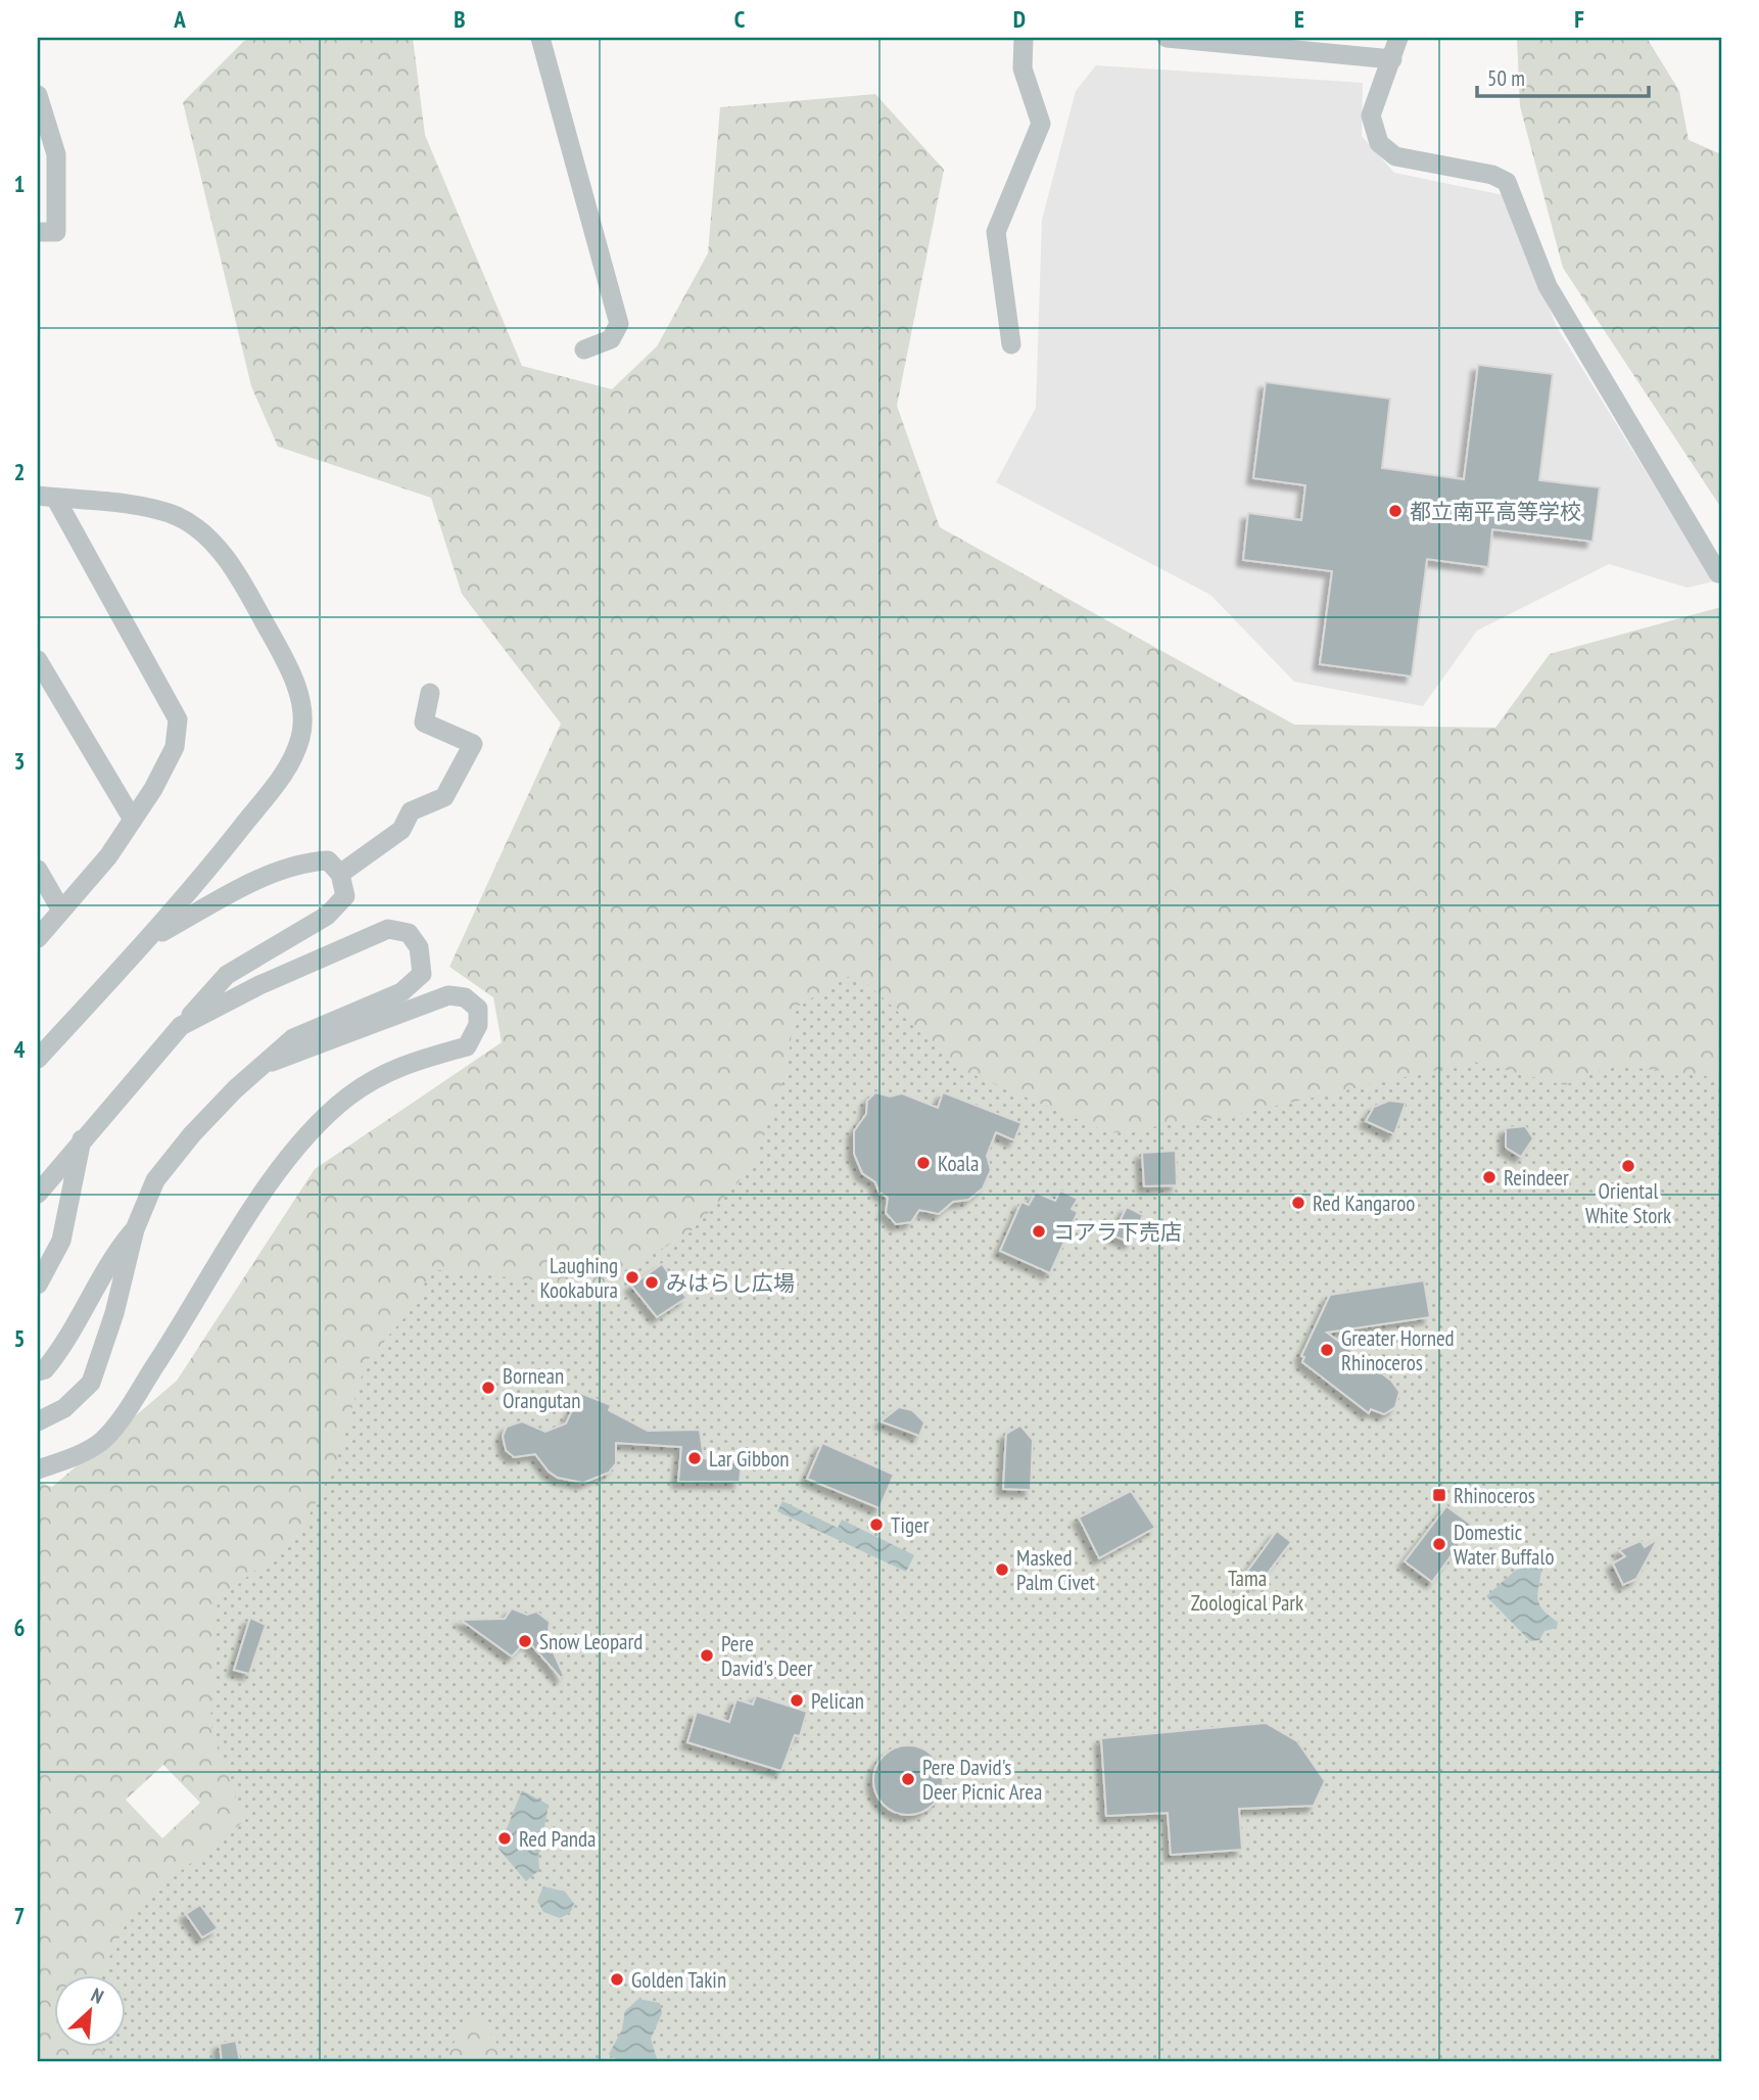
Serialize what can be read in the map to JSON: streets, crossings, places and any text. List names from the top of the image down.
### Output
{
  "parks": ["Tama Zoological Park"],
  "places": {
    "other": [
      "都立南平高等学校",
      "Koala",
      "Oriental White Stork",
      "Reindeer",
      "Red Kangaroo",
      "コアラ下売店",
      "Laughing Kookabura",
      "みはらし広場",
      "Greater Horned Rhinoceros",
      "Bornean Orangutan",
      "Lar Gibbon",
      "Tiger",
      "Domestic Water Buffalo",
      "Masked Palm Civet",
      "Snow Leopard",
      "Pere David's Deer",
      "Pelican",
      "Pere David's Deer Picnic Area",
      "Red Panda",
      "Golden Takin"
    ],
    "transit": ["Rhinoceros"]
  },
  "scale_bar": "50 m",
  "north": "top right",
  "grid": {
    "columns": [
      "A",
      "B",
      "C",
      "D",
      "E",
      "F"
    ],
    "rows": [
      "1",
      "2",
      "3",
      "4",
      "5",
      "6",
      "7"
    ]
  }
}
